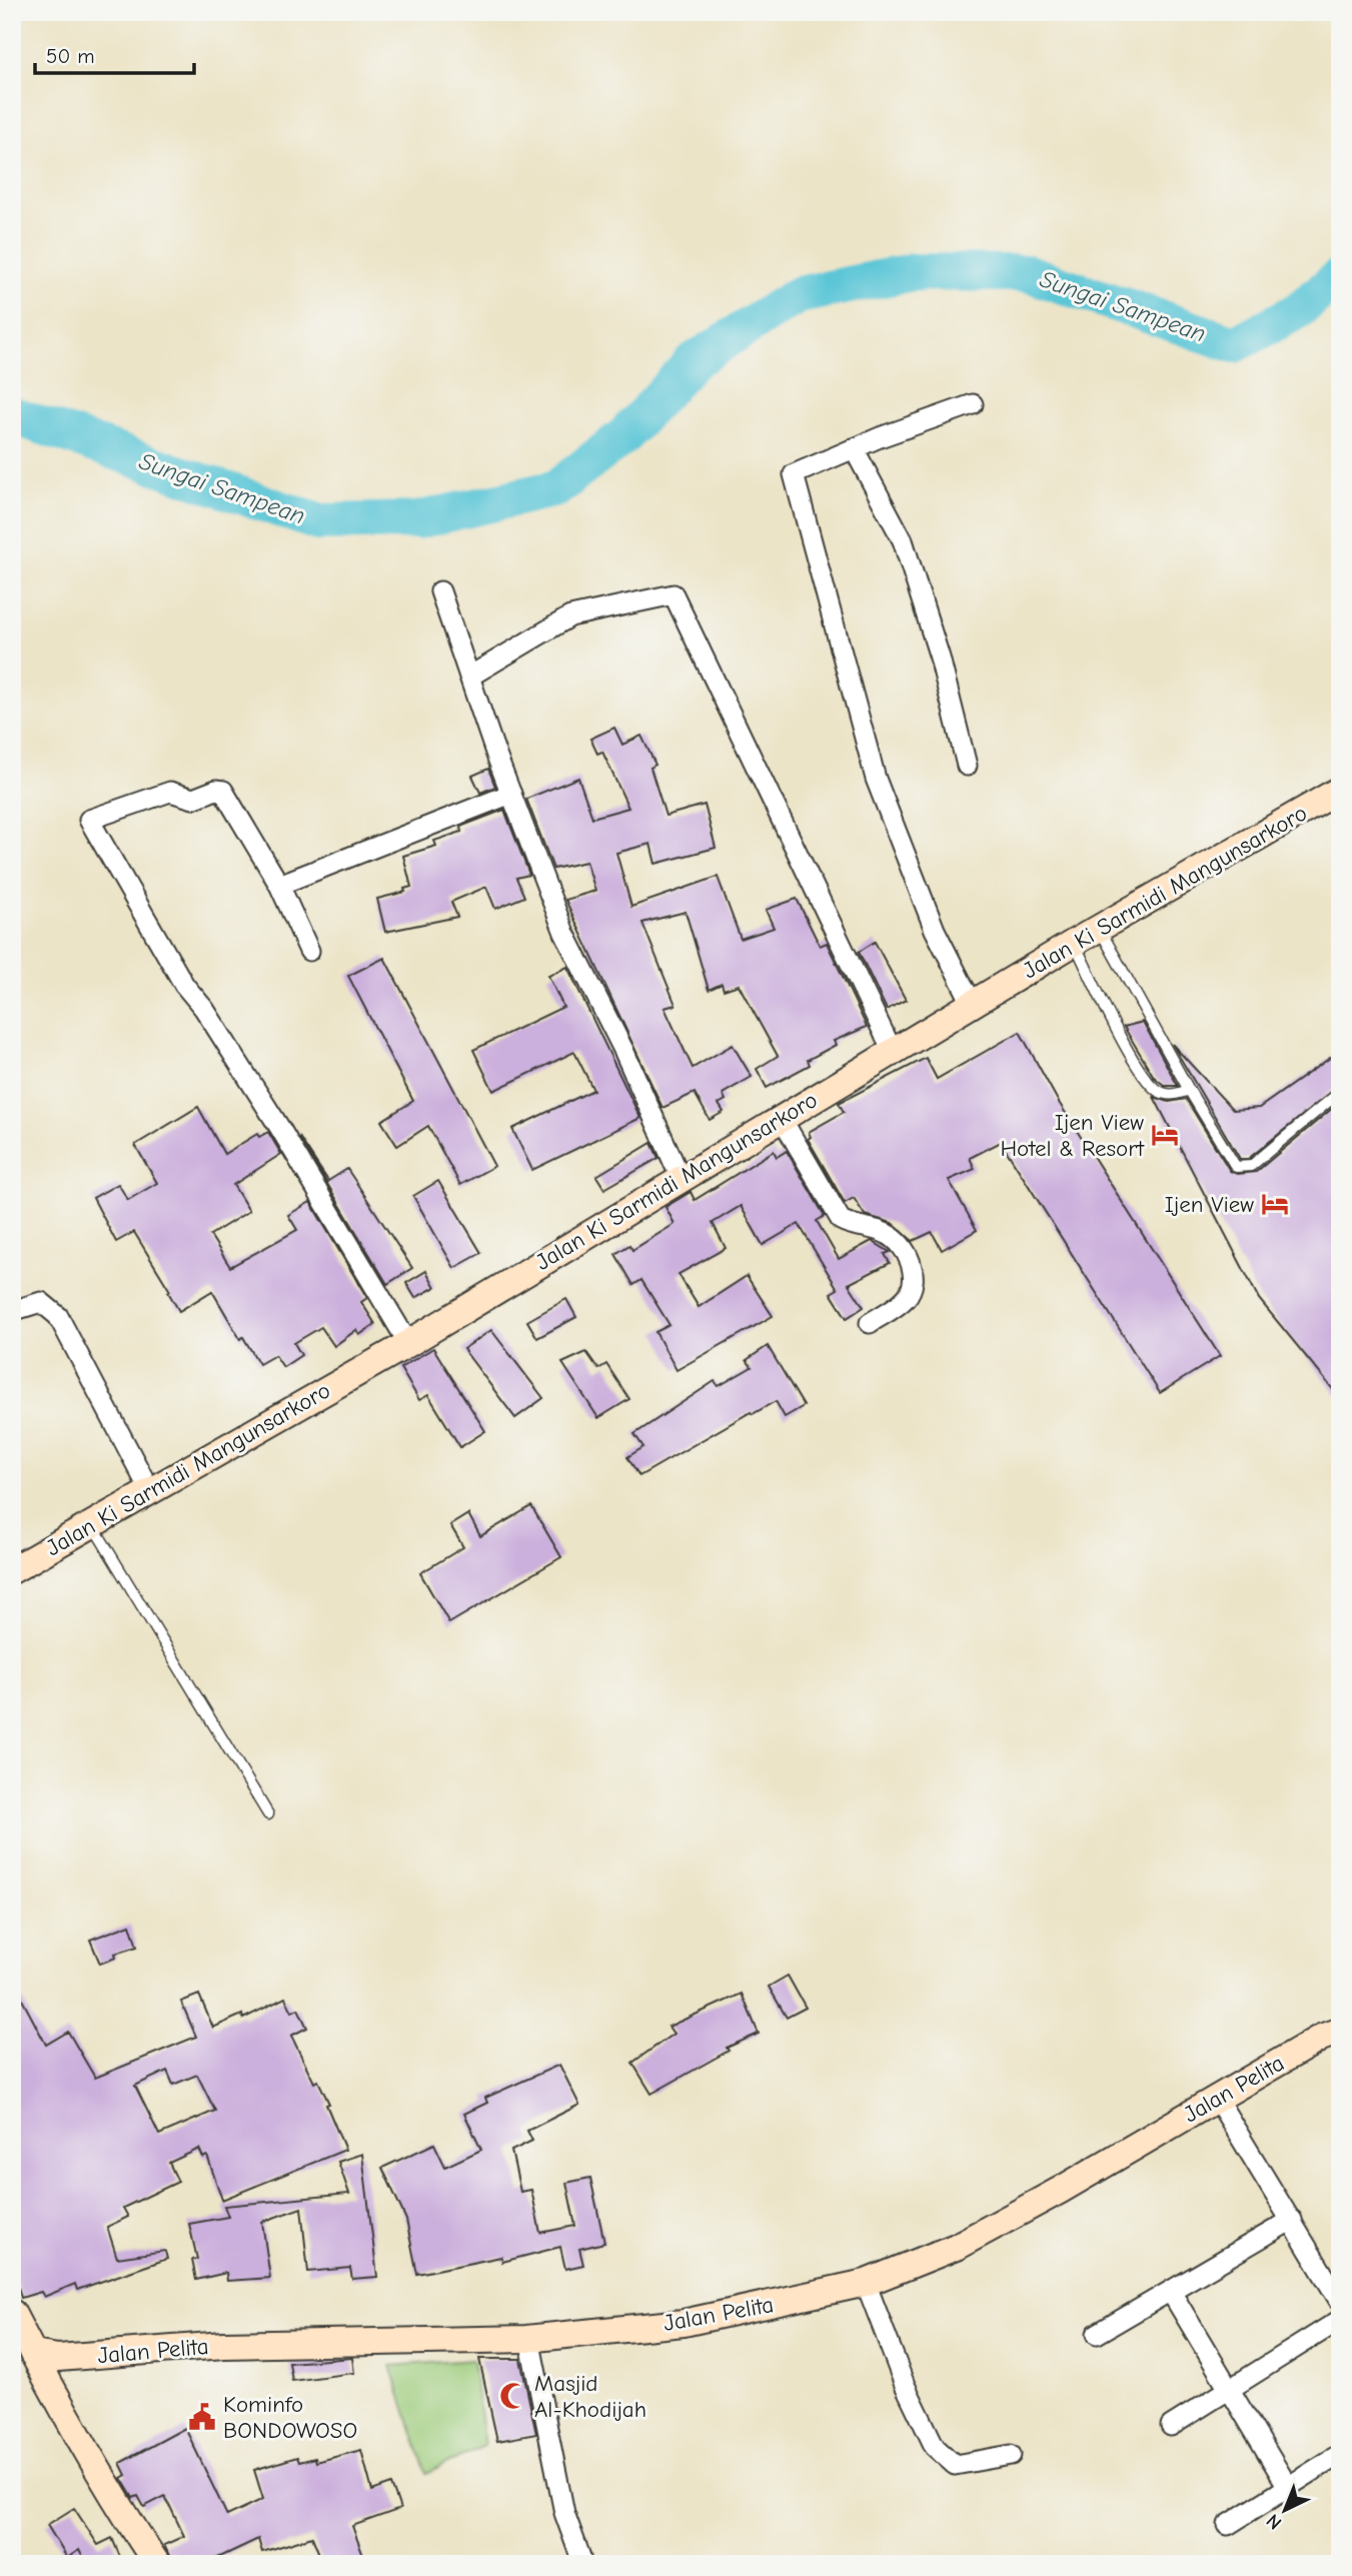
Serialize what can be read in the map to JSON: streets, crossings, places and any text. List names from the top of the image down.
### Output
{
  "streets": {
    "main road": ["Jalan Ki Sarmidi Mangunsarkoro", "Jalan Pelita"]
  },
  "water": ["Sungai Sampean"],
  "places": {
    "hotel": ["Ijen View Hotel & Resort", "Ijen View"],
    "mosque": ["Masjid Al-Khodijah"],
    "public building": ["Kominfo BONDOWOSO"]
  },
  "scale_bar": "50 m",
  "north": "bottom left"
}
